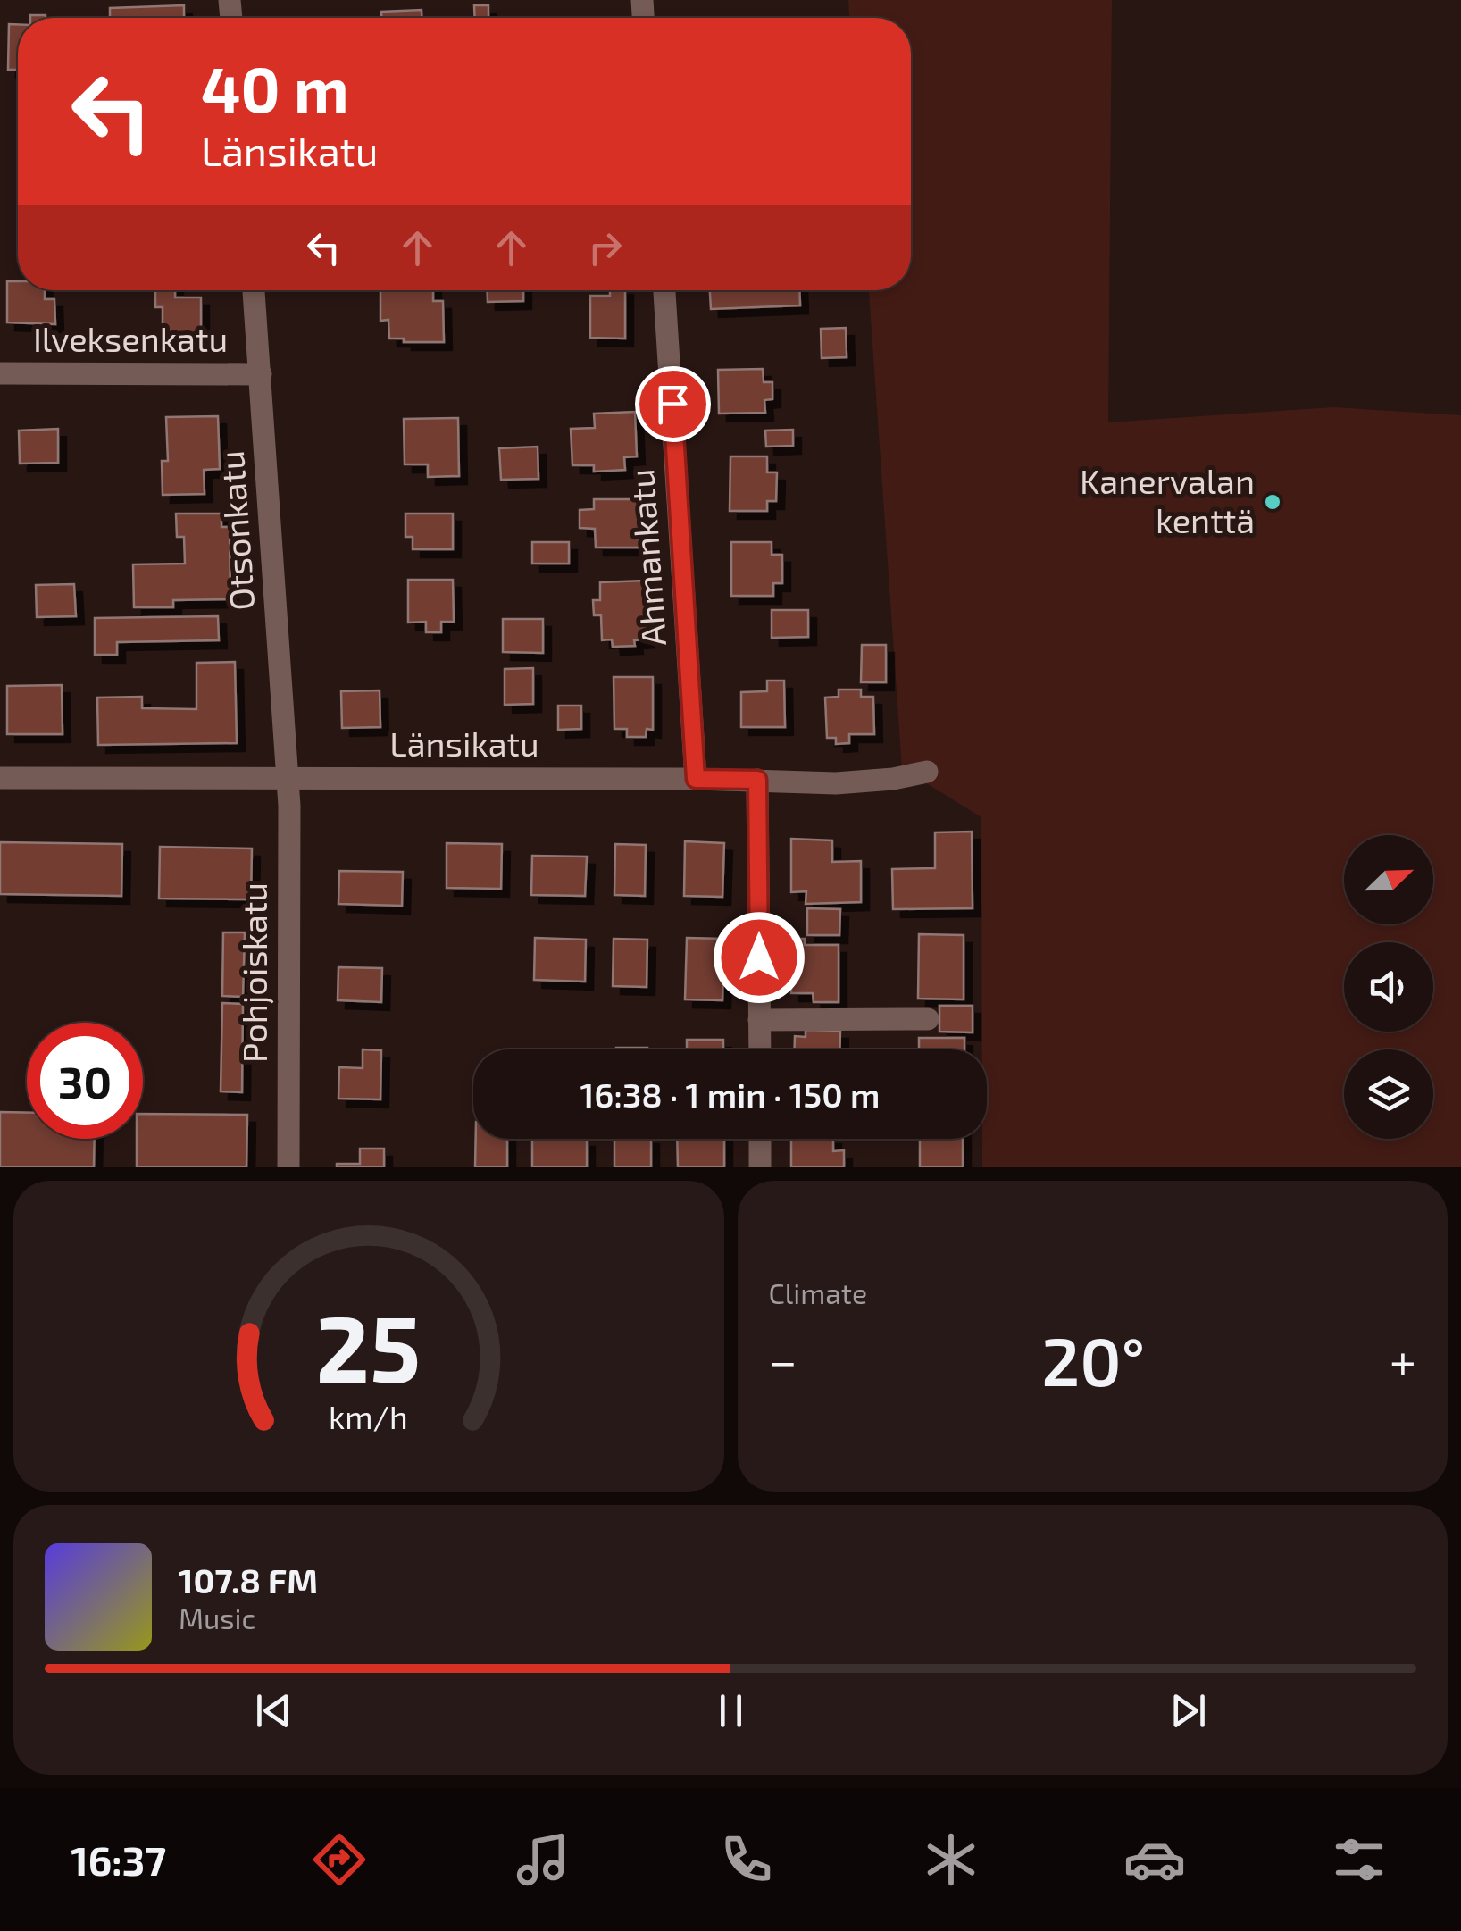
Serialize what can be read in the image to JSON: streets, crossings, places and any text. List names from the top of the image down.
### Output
{
  "streets": {
    "street": [
      "Ilveksenkatu",
      "Otsonkatu",
      "Ahmankatu",
      "Länsikatu",
      "Pohjoiskatu"
    ]
  },
  "crossings": [
    ["Ilveksenkatu", "Otsonkatu"],
    ["Otsonkatu", "Länsikatu"],
    ["Otsonkatu", "Pohjoiskatu"],
    ["Ahmankatu", "Länsikatu"],
    ["Länsikatu", "Pohjoiskatu"]
  ],
  "places": ["Kanervalan kenttä"],
  "north": "top right",
  "page": {
    "turn": ["40 m", "Länsikatu"],
    "limit": "30",
    "trip": "16:38 · 1 min · 150 m",
    "tile": "Climate",
    "heat": ["−", "20°", "+"],
    "song": ["107.8 FM", "Music"],
    "tabs": "16:37",
    "gauge": ["25", "km/h"]
  }
}
